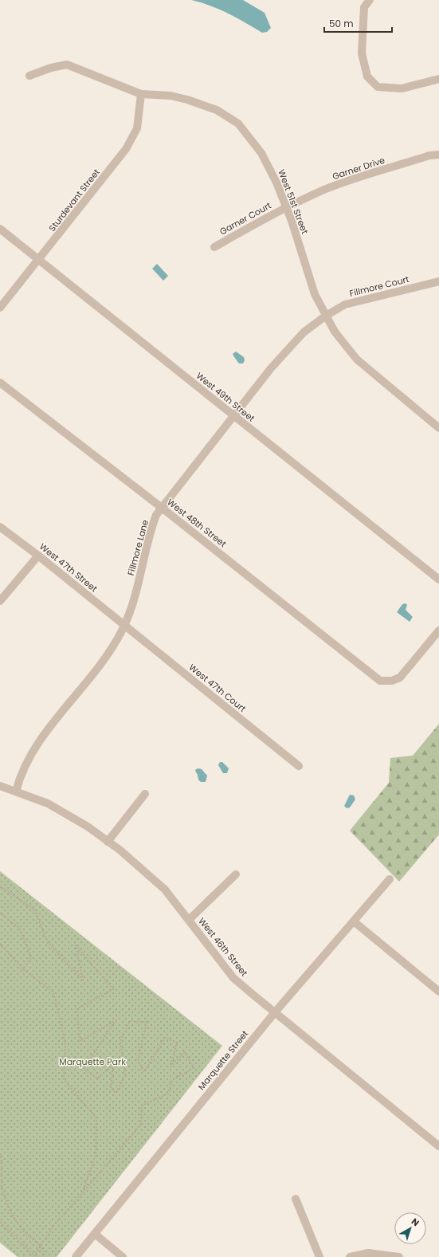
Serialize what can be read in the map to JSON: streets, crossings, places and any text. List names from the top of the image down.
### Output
{
  "streets": {
    "street": [
      "Garner Drive",
      "Sturdevant Street",
      "West 51st Street",
      "Garner Court",
      "Fillmore Court",
      "West 49th Street",
      "West 48th Street",
      "Fillmore Lane",
      "West 47th Street",
      "West 47th Court",
      "West 46th Street",
      "Marquette Street"
    ]
  },
  "crossings": [
    ["Garner Drive", "West 51st Street"],
    ["Garner Drive", "Garner Court"],
    ["Sturdevant Street", "West 51st Street"],
    ["Sturdevant Street", "West 49th Street"],
    ["West 51st Street", "Garner Court"],
    ["West 51st Street", "Fillmore Court"],
    ["West 51st Street", "Fillmore Lane"],
    ["Fillmore Court", "Fillmore Lane"],
    ["West 49th Street", "Fillmore Lane"],
    ["West 48th Street", "Fillmore Lane"],
    ["Fillmore Lane", "West 47th Street"],
    ["Fillmore Lane", "West 47th Court"],
    ["Fillmore Lane", "West 46th Street"],
    ["West 47th Street", "West 47th Court"],
    ["West 46th Street", "Marquette Street"]
  ],
  "parks": ["Marquette Park"],
  "scale_bar": "50 m",
  "north": "top right"
}
